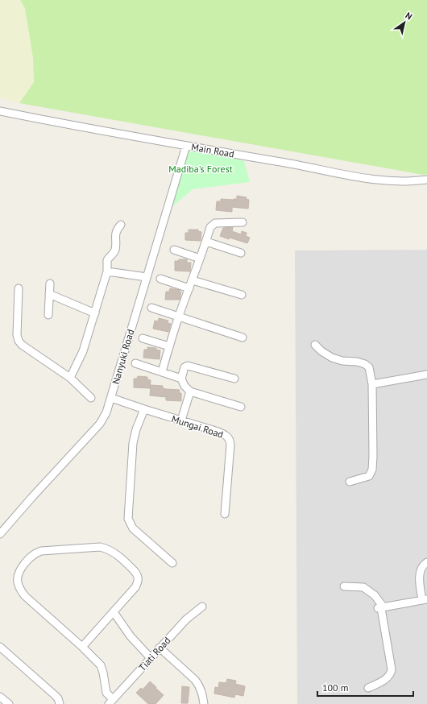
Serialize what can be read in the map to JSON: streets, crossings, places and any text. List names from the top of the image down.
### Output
{
  "streets": {
    "street": [
      "Main Road",
      "Nanyuki Road",
      "Mungai Road",
      "Tiati Road"
    ]
  },
  "crossings": [
    ["Main Road", "Nanyuki Road"],
    ["Nanyuki Road", "Mungai Road"]
  ],
  "parks": ["Madiba's Forest"],
  "scale_bar": "100 m",
  "north": "top right"
}
